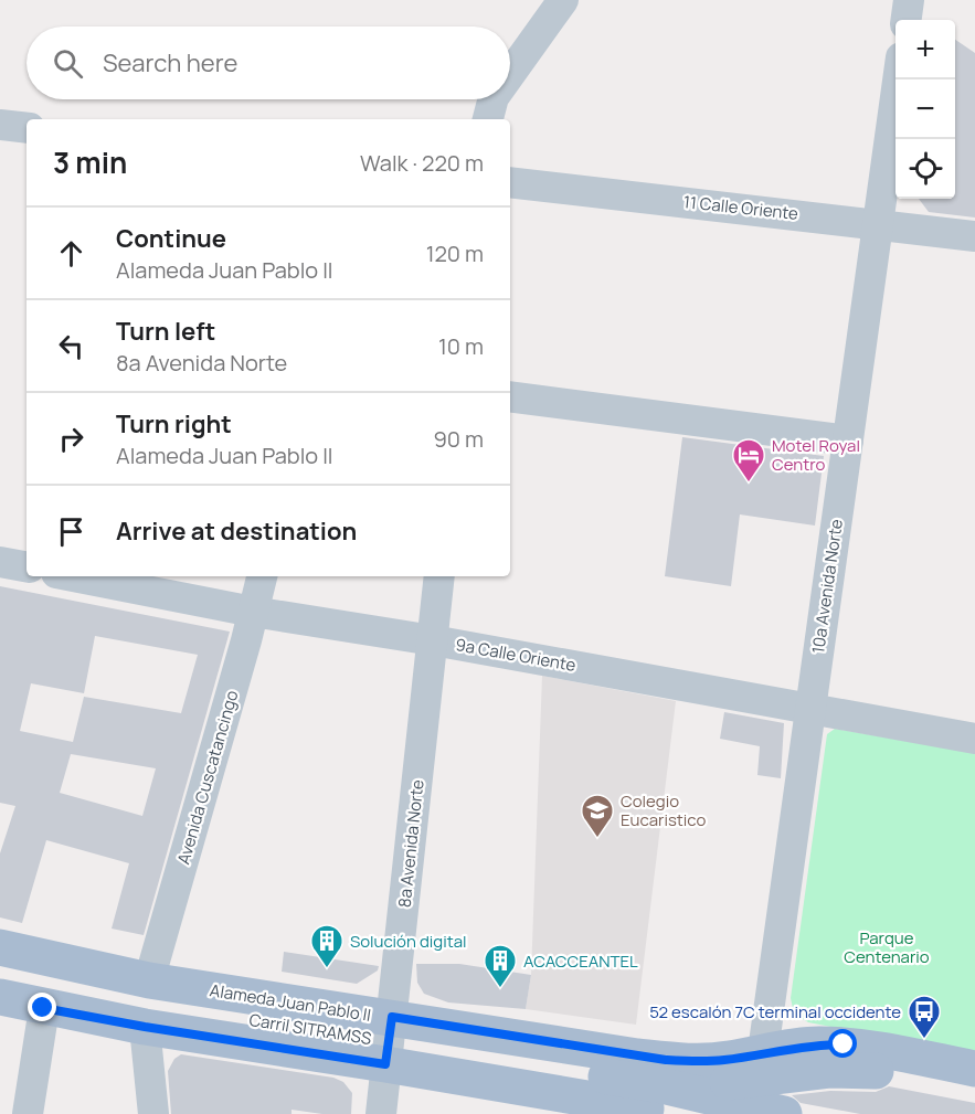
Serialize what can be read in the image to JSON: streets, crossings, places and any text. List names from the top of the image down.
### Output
{
  "streets": {
    "main road": ["Alameda Juan Pablo II", "Carril SITRAMSS"],
    "street": [
      "11 Calle Oriente",
      "10a Avenida Norte",
      "9a Calle Oriente",
      "Avenida Cuscatancingo",
      "8a Avenida Norte"
    ]
  },
  "crossings": [
    ["11 Calle Oriente", "10a Avenida Norte"],
    ["10a Avenida Norte", "9a Calle Oriente"],
    ["10a Avenida Norte", "Alameda Juan Pablo II"],
    ["10a Avenida Norte", "Carril SITRAMSS"],
    ["9a Calle Oriente", "Avenida Cuscatancingo"],
    ["9a Calle Oriente", "8a Avenida Norte"],
    ["Avenida Cuscatancingo", "Alameda Juan Pablo II"],
    ["8a Avenida Norte", "Alameda Juan Pablo II"],
    ["8a Avenida Norte", "Carril SITRAMSS"],
    ["Alameda Juan Pablo II", "Carril SITRAMSS"]
  ],
  "parks": ["Parque Centenario"],
  "places": {
    "hotel": ["Motel Royal Centro"],
    "school or university": ["Colegio Eucaristico"],
    "building": ["Solución digital", "ACACCEANTEL"],
    "bus stop": ["52 escalón 7C terminal occidente"]
  },
  "page": {
    "map_buttons": ["+", "−"],
    "search": "Search here",
    "heading": ["3 min", "Walk · 220 m"],
    "list": [
      ["Continue", "Alameda Juan Pablo II", "120 m"],
      ["Turn left", "8a Avenida Norte", "10 m"],
      ["Turn right", "Alameda Juan Pablo II", "90 m"],
      "Arrive at destination"
    ]
  }
}
